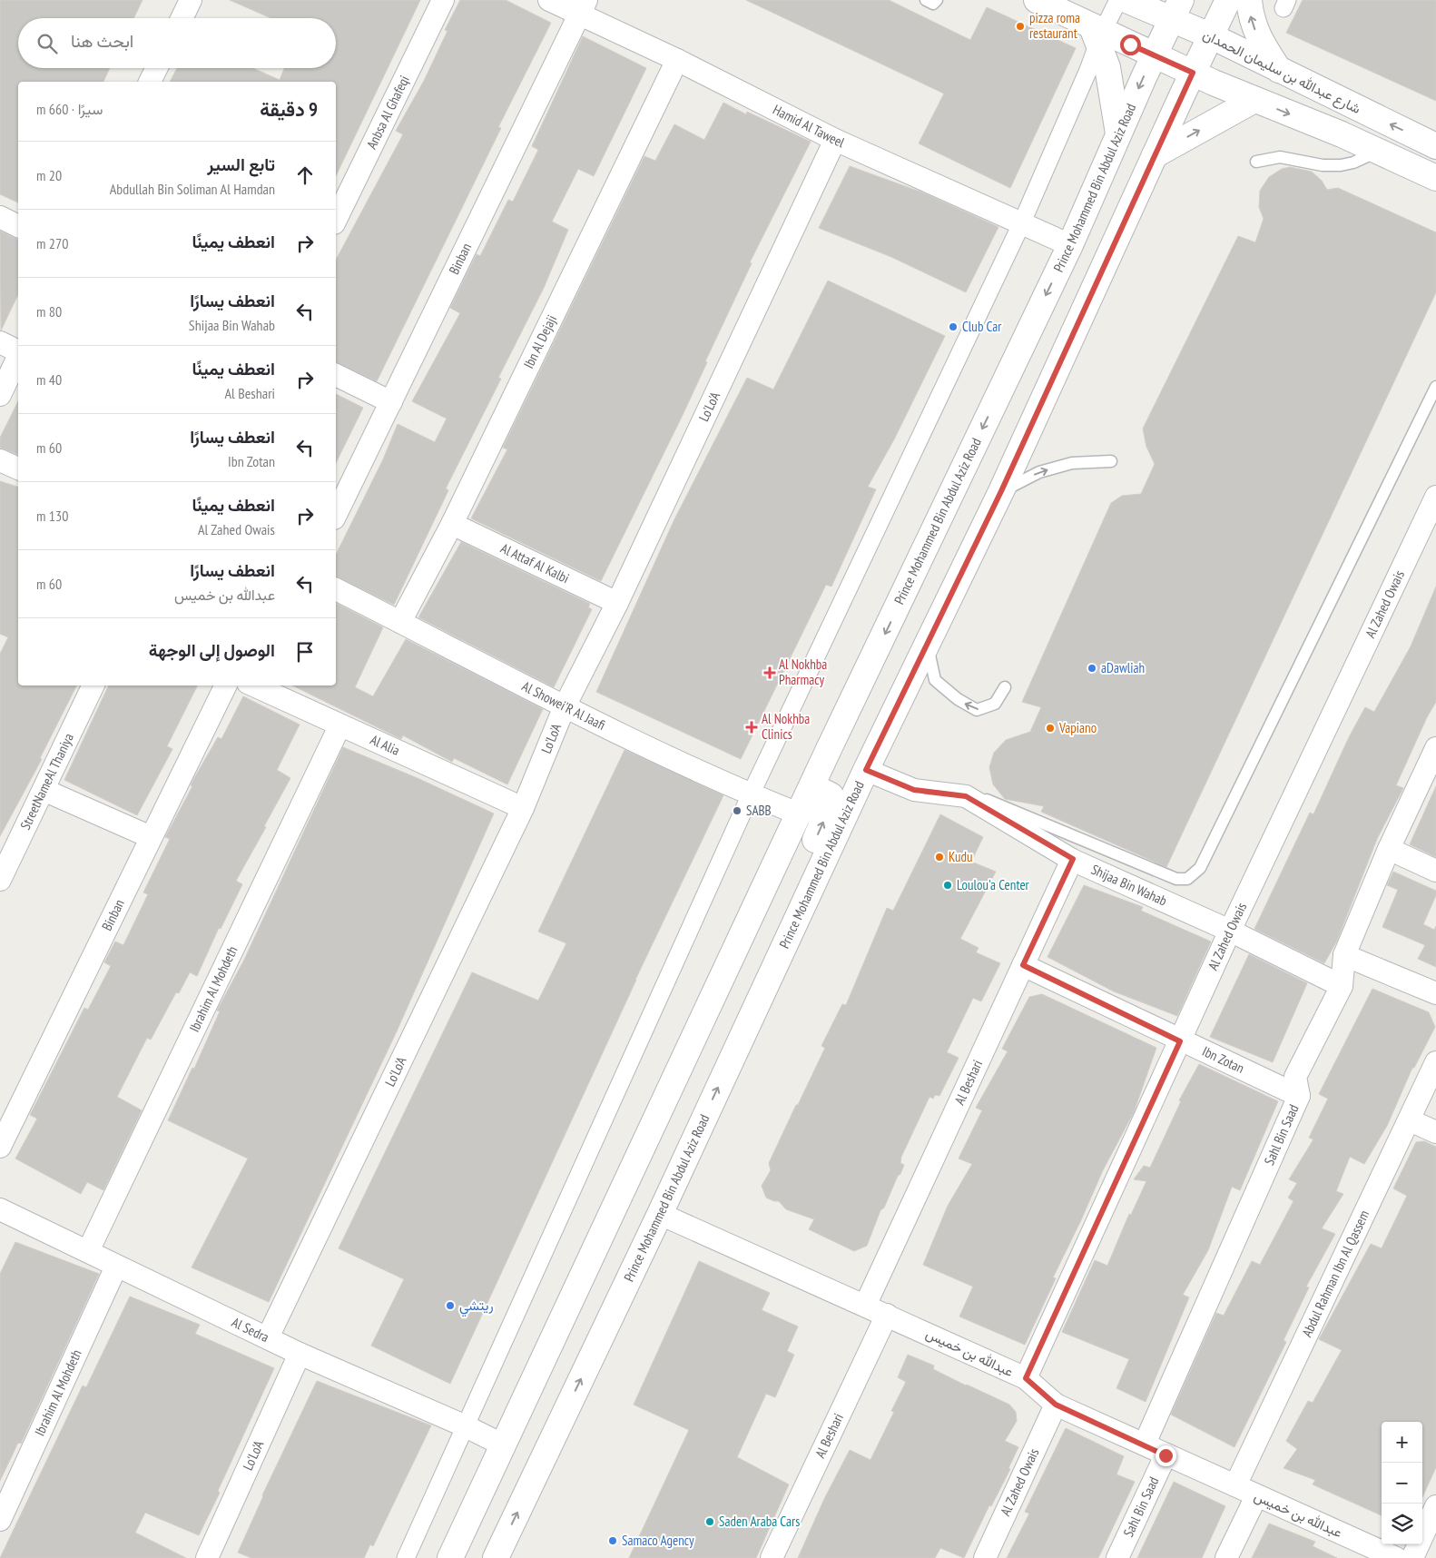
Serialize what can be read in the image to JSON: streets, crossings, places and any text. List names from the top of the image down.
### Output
{
  "streets": {
    "main road": ["شارع عبدالله بن سليمان الحمدان", "Prince Mohammed Bin Abdul Aziz Road"],
    "street": [
      "Anbsa Al Ghafeqi",
      "Hamid Al Taweel",
      "Binban",
      "Ibn Al Dejaji",
      "Lo'Lo'A",
      "Al Attaf Al Kalbi",
      "Al Zahed Owais",
      "Al Showei'R Al Jaafi",
      "Al Alia",
      "StreetNameAl Thaniya",
      "Shijaa Bin Wahab",
      "Ibrahim Al Mohdeth",
      "Ibn Zotan",
      "Al Beshari",
      "Sahl Bin Saad",
      "Abdul Rahman Ibn Al Qassem",
      "Al Sedra",
      "عبدالله بن خميس"
    ]
  },
  "crossings": [
    ["شارع عبدالله بن سليمان الحمدان", "Prince Mohammed Bin Abdul Aziz Road"],
    ["Hamid Al Taweel", "Prince Mohammed Bin Abdul Aziz Road"],
    ["Hamid Al Taweel", "Binban"],
    ["Hamid Al Taweel", "Ibn Al Dejaji"],
    ["Hamid Al Taweel", "Lo'Lo'A"],
    ["Prince Mohammed Bin Abdul Aziz Road", "Al Showei'R Al Jaafi"],
    ["Prince Mohammed Bin Abdul Aziz Road", "Shijaa Bin Wahab"],
    ["Prince Mohammed Bin Abdul Aziz Road", "Al Sedra"],
    ["Prince Mohammed Bin Abdul Aziz Road", "عبدالله بن خميس"],
    ["Ibn Al Dejaji", "Al Attaf Al Kalbi"],
    ["Ibn Al Dejaji", "Al Showei'R Al Jaafi"],
    ["Lo'Lo'A", "Al Attaf Al Kalbi"],
    ["Lo'Lo'A", "Al Showei'R Al Jaafi"],
    ["Lo'Lo'A", "Al Alia"],
    ["Lo'Lo'A", "Al Sedra"],
    ["Al Zahed Owais", "Shijaa Bin Wahab"],
    ["Al Zahed Owais", "Ibn Zotan"],
    ["Al Zahed Owais", "عبدالله بن خميس"],
    ["Al Alia", "Ibrahim Al Mohdeth"],
    ["Shijaa Bin Wahab", "Al Beshari"],
    ["Shijaa Bin Wahab", "Sahl Bin Saad"],
    ["Ibrahim Al Mohdeth", "Al Sedra"],
    ["Ibn Zotan", "Al Beshari"],
    ["Ibn Zotan", "Sahl Bin Saad"],
    ["Al Beshari", "عبدالله بن خميس"],
    ["Sahl Bin Saad", "عبدالله بن خميس"],
    ["Abdul Rahman Ibn Al Qassem", "عبدالله بن خميس"]
  ],
  "places": {
    "other": [
      "pizza roma restaurant",
      "Club Car",
      "aDawliah",
      "Vapiano",
      "SABB",
      "Kudu",
      "Loulou'a Center",
      "ريتشي",
      "Saden Araba Cars",
      "Samaco Agency"
    ],
    "health": ["Al Nokhba Pharmacy", "Al Nokhba Clinics"]
  },
  "page": {
    "search": "ابحث هنا",
    "heading": ["9 دقيقة", "سيرًا · 660 m"],
    "list": [
      ["تابع السير", "Abdullah Bin Soliman Al Hamdan", "20 m"],
      ["انعطف يمينًا", "270 m"],
      ["انعطف يسارًا", "Shijaa Bin Wahab", "80 m"],
      ["انعطف يمينًا", "Al Beshari", "40 m"],
      ["انعطف يسارًا", "Ibn Zotan", "60 m"],
      ["انعطف يمينًا", "Al Zahed Owais", "130 m"],
      ["انعطف يسارًا", "عبدالله بن خميس", "60 m"],
      "الوصول إلى الوجهة"
    ],
    "map_buttons": ["+", "−"]
  }
}
